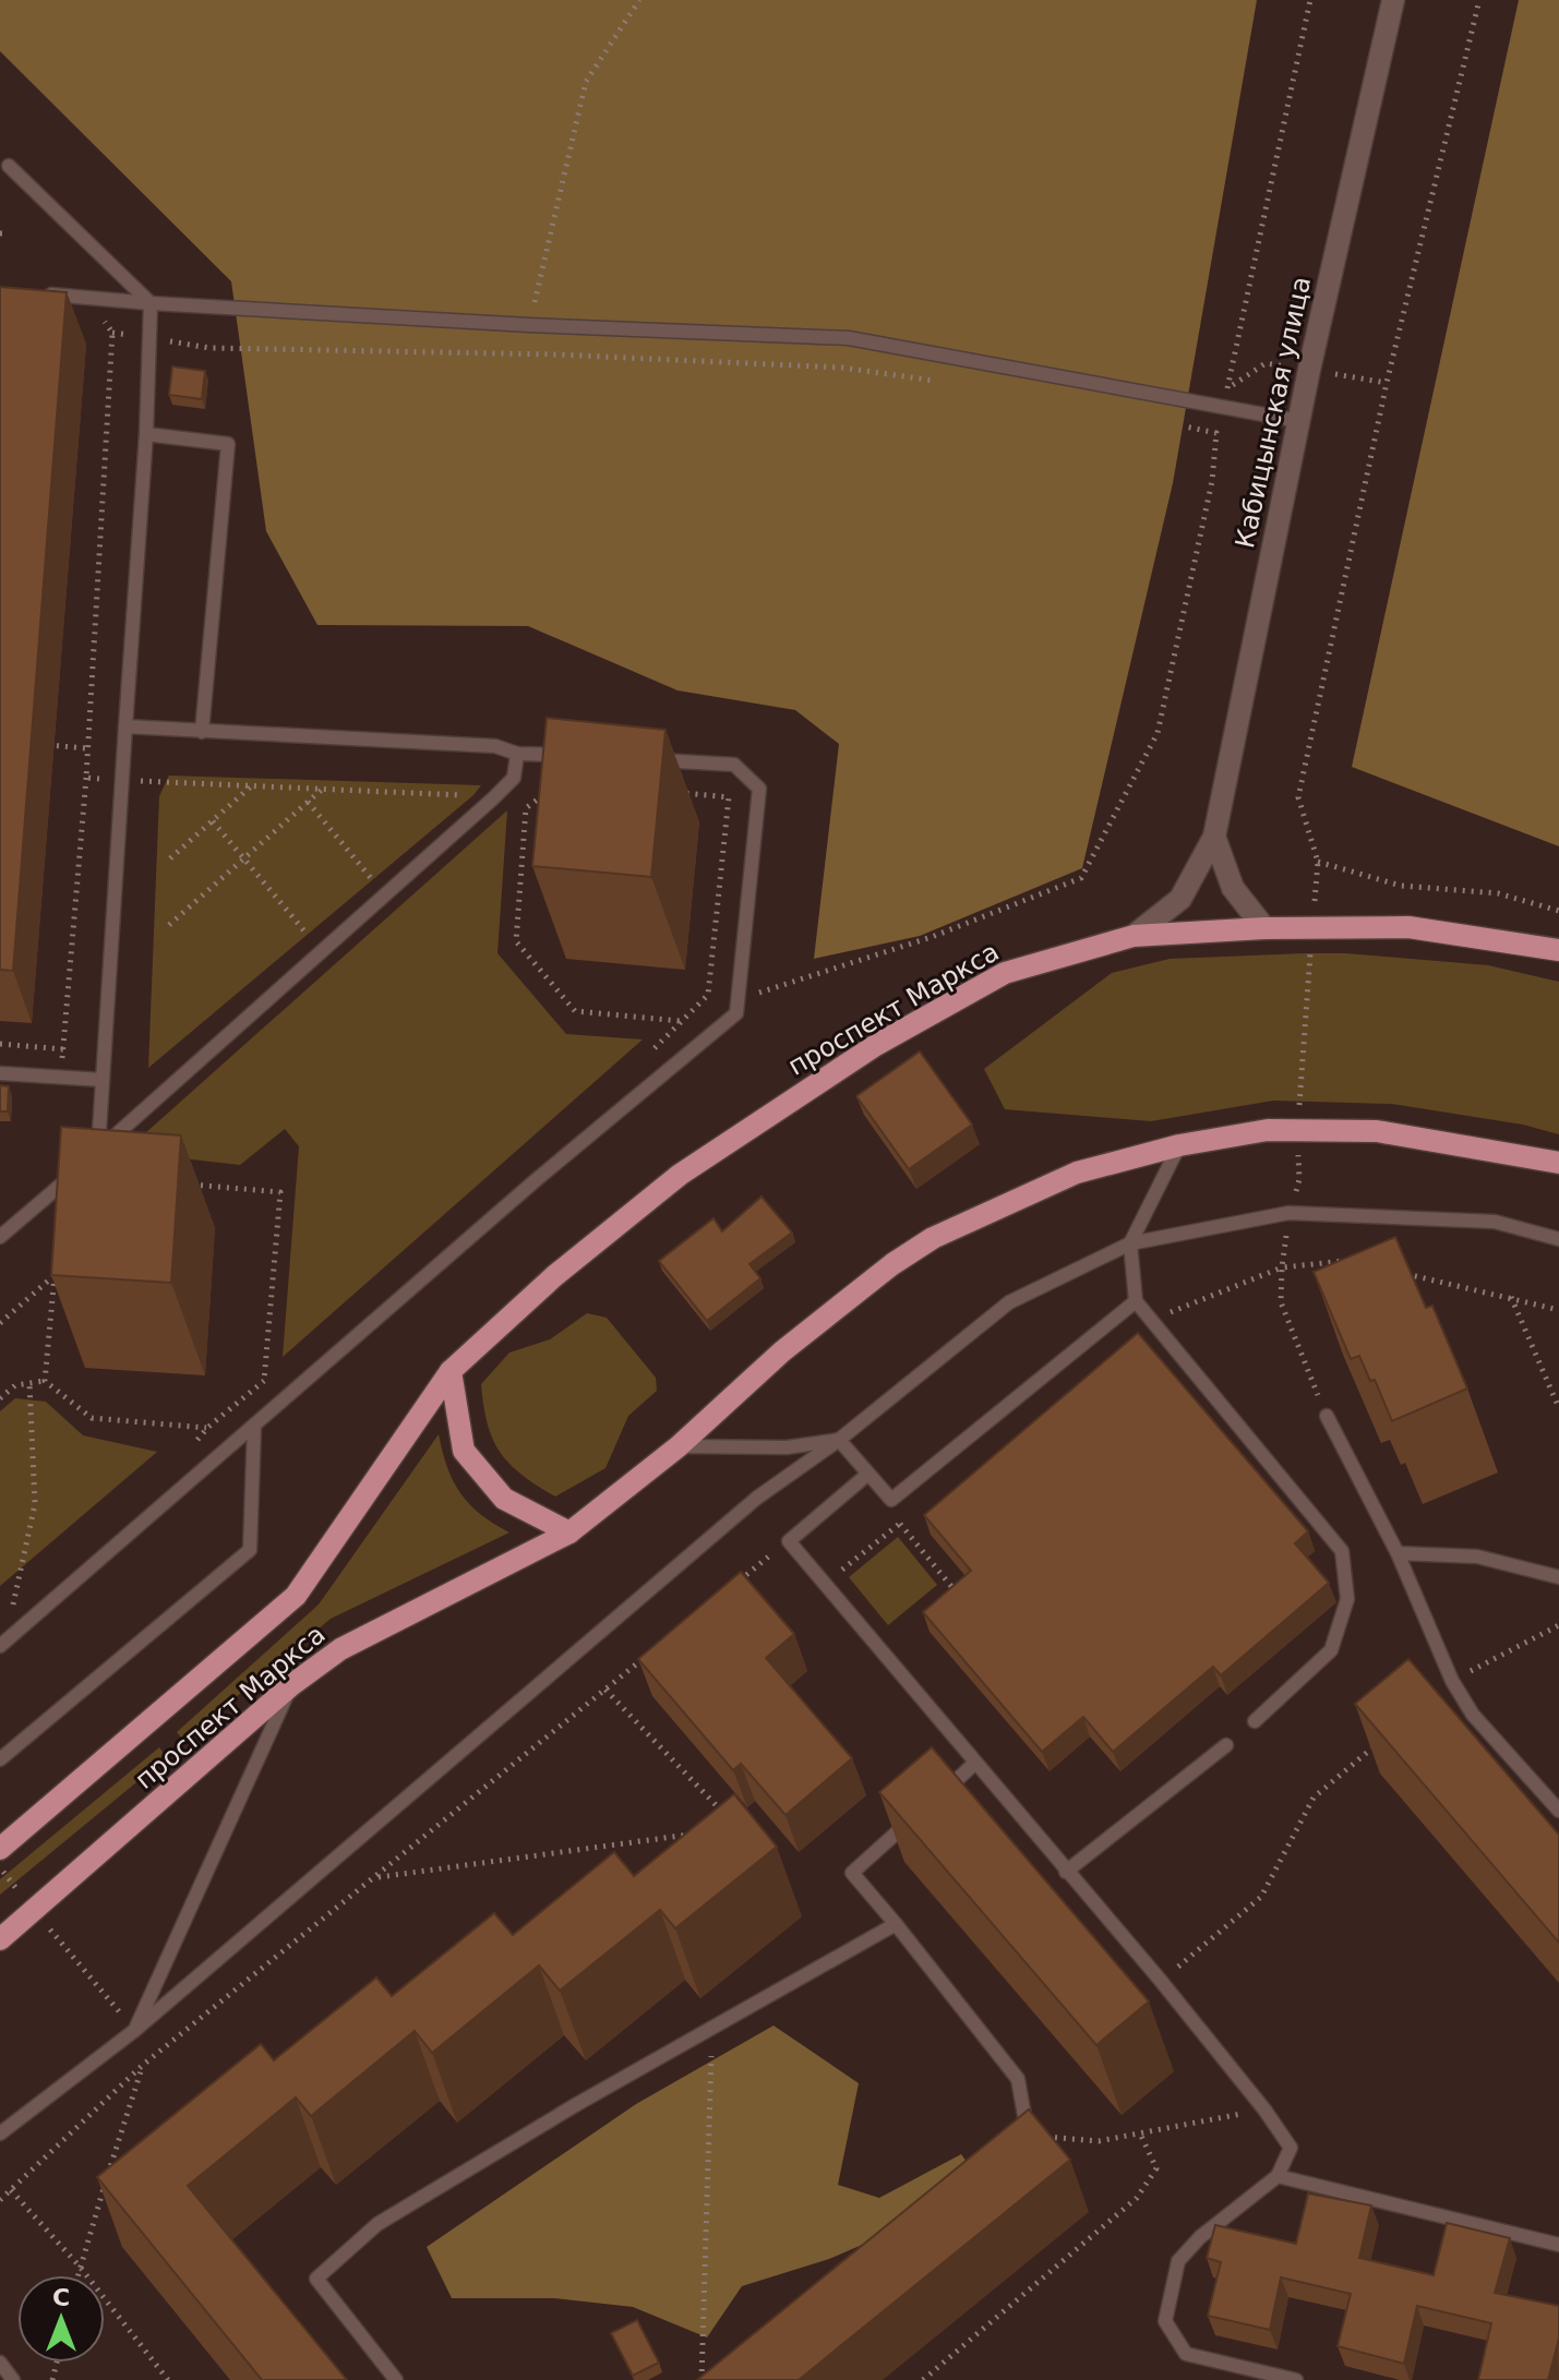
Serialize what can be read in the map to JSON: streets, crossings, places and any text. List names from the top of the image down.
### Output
{
  "streets": {
    "main road": ["проспект Маркса"],
    "street": ["Кабицынская улица"]
  },
  "north": "top"
}
